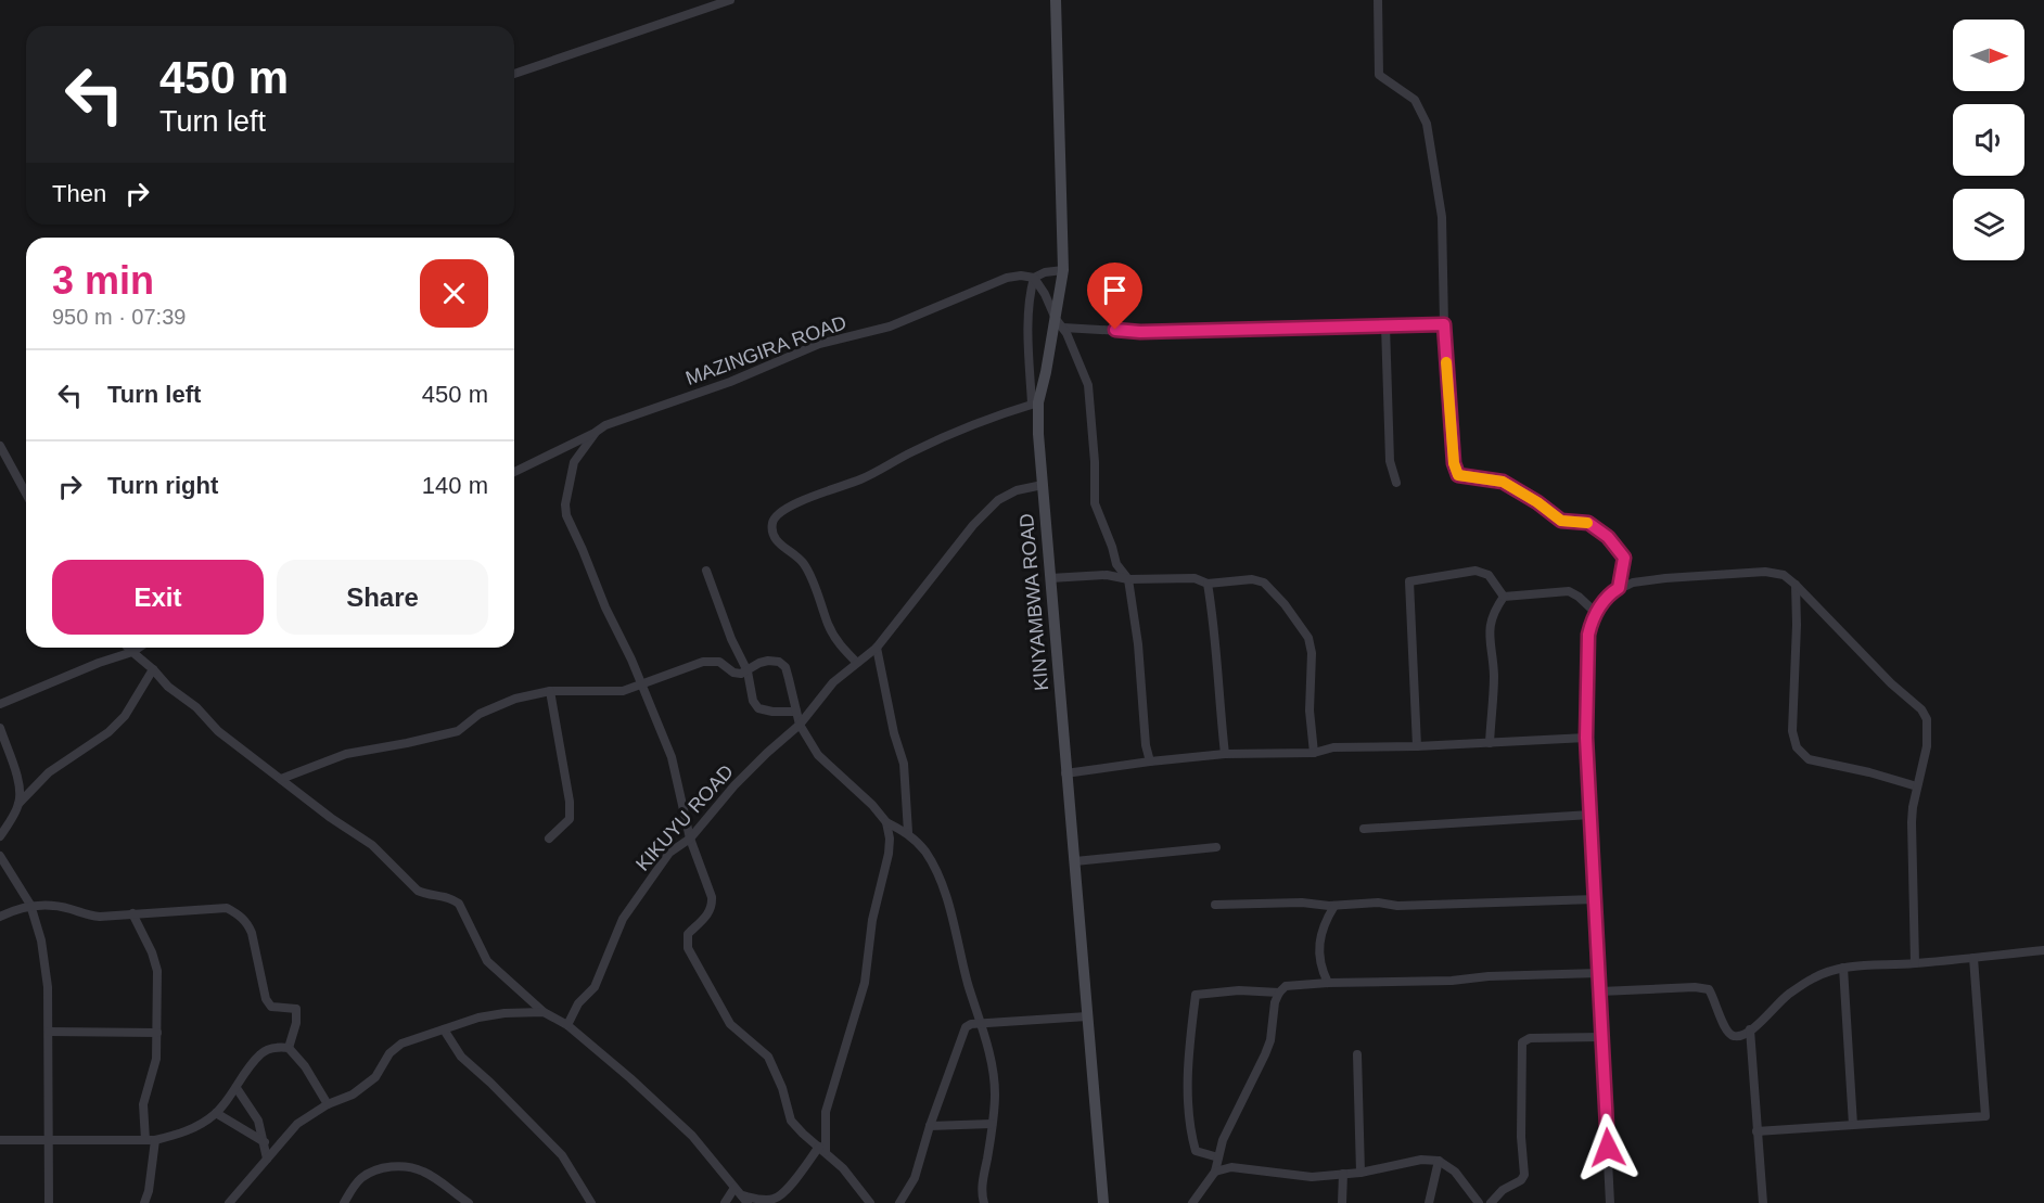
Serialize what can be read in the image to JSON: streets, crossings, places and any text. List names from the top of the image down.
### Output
{
  "streets": {
    "street": ["MAZINGIRA ROAD", "KINYAMBWA ROAD", "KIKUYU ROAD"]
  },
  "crossings": [
    ["MAZINGIRA ROAD", "KINYAMBWA ROAD"],
    ["KINYAMBWA ROAD", "KIKUYU ROAD"]
  ],
  "north": "right",
  "page": {
    "turn": ["450 m", "Turn left"],
    "then": "Then",
    "heading": ["3 min", "950 m · 07:39"],
    "list": [
      {
        "name": "Turn left",
        "value": "450 m"
      },
      {
        "name": "Turn right",
        "value": "140 m"
      }
    ],
    "buttons": ["Exit", "Share"]
  }
}
